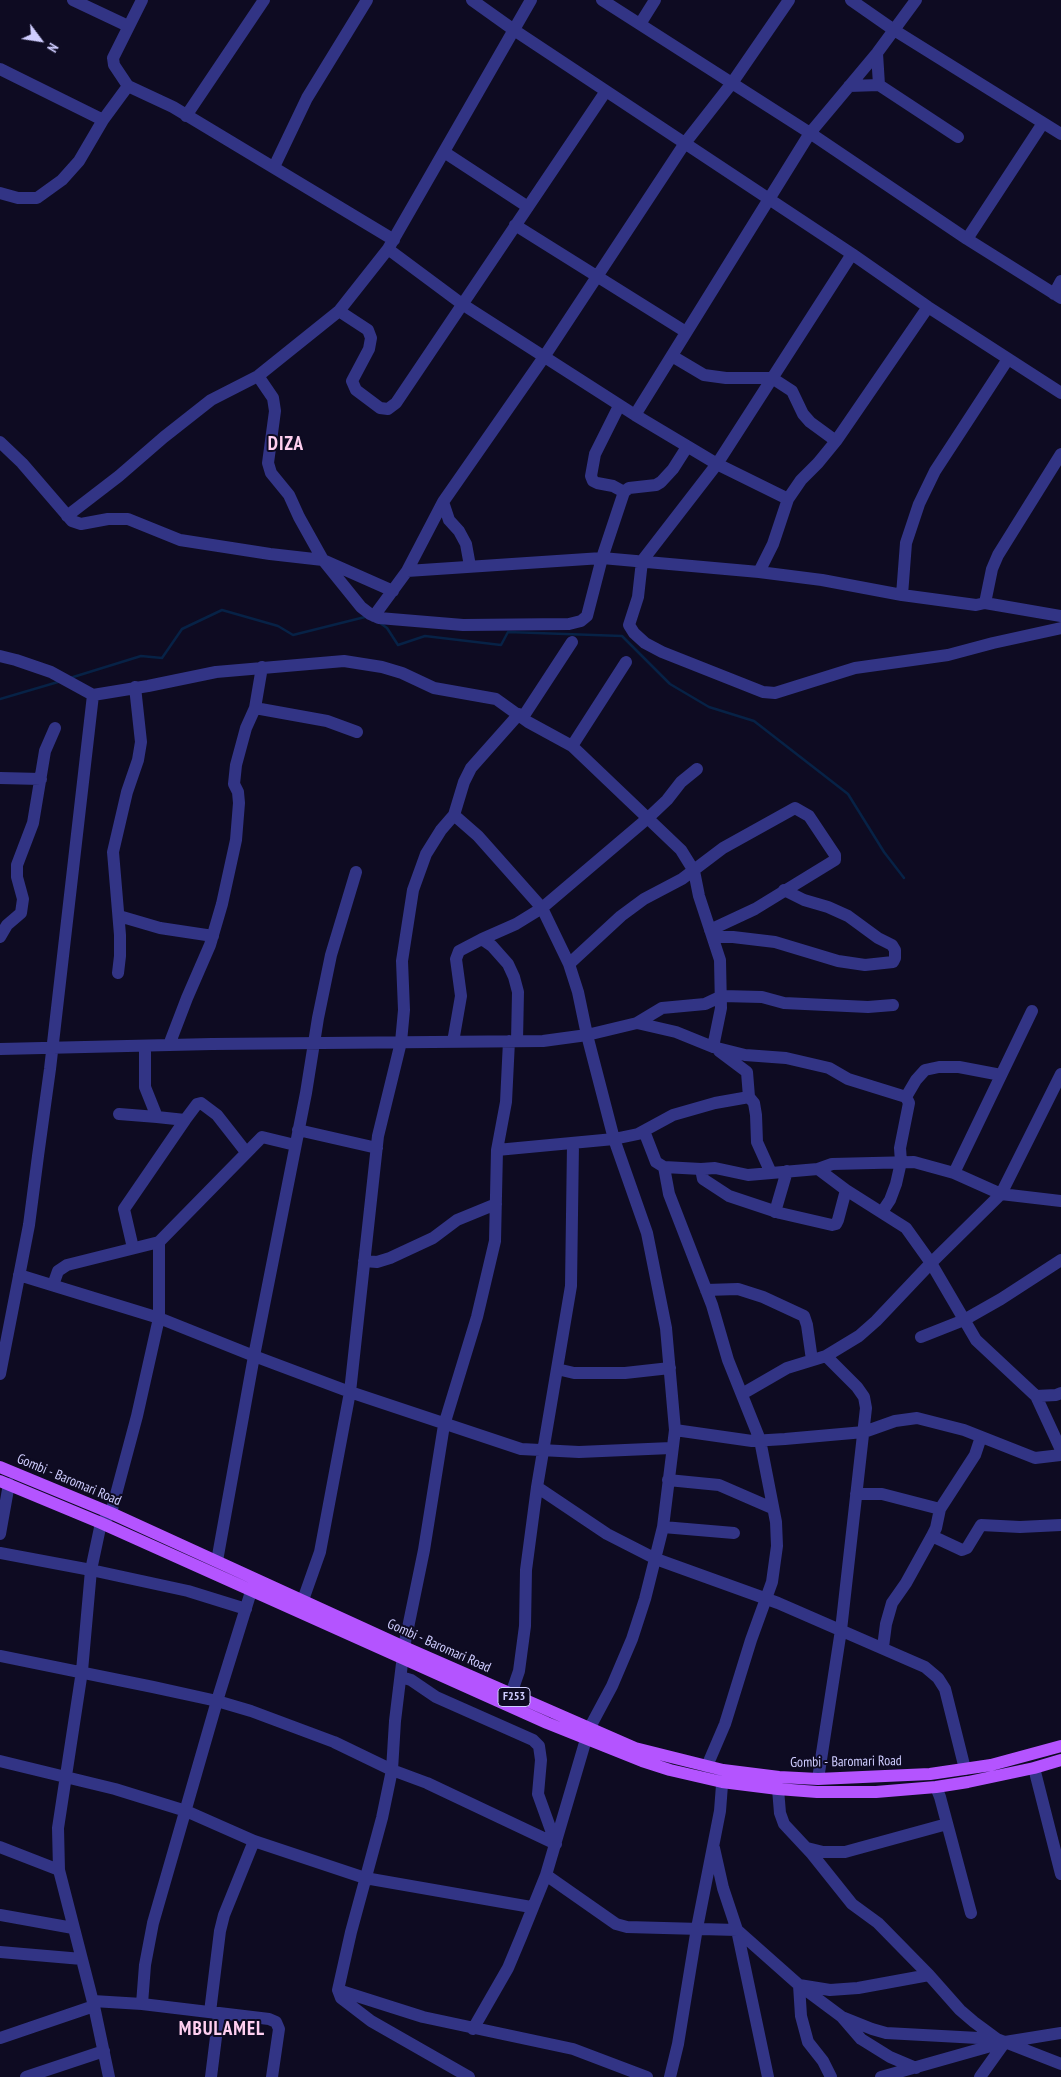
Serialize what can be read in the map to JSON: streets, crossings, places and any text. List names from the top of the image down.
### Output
{
  "streets": {
    "main road": ["Gombi - Baromari Road", "F253"]
  },
  "districts": ["DIZA", "MBULAMEL"],
  "north": "bottom right"
}
